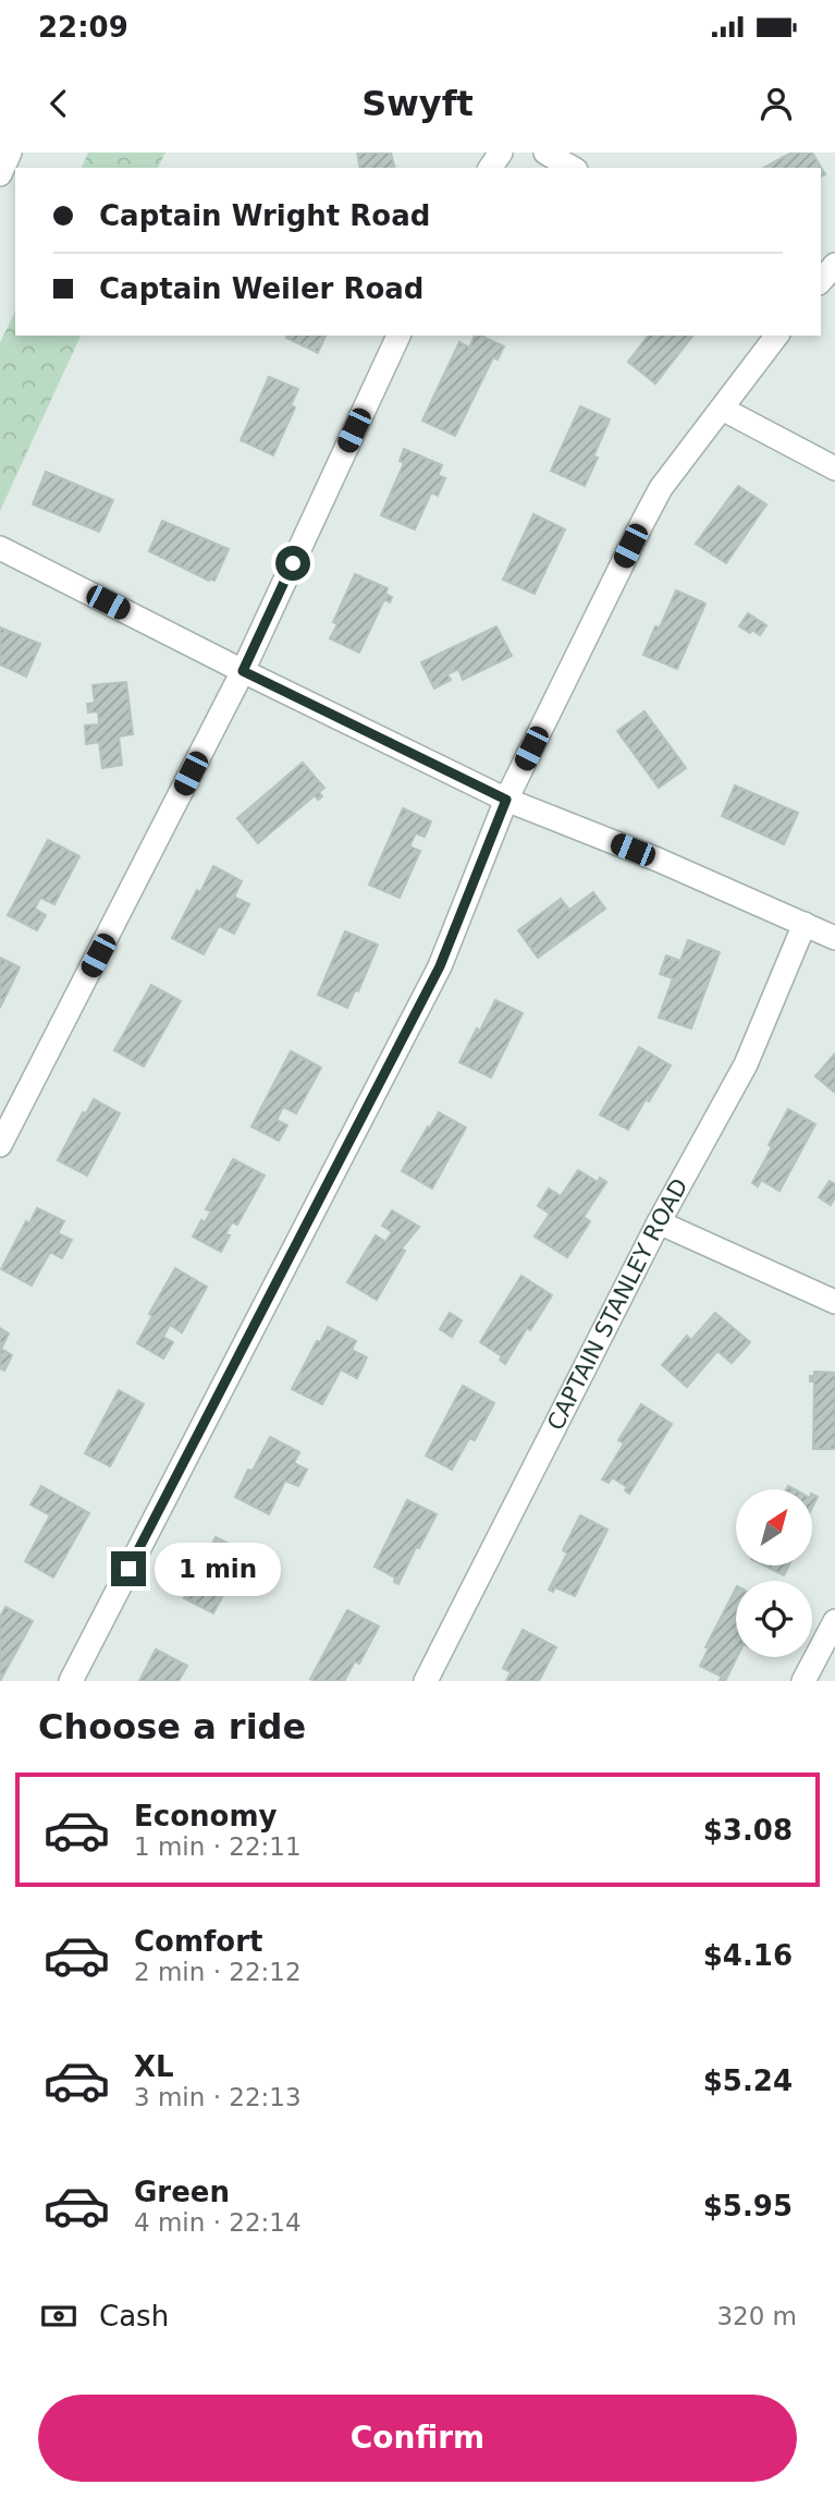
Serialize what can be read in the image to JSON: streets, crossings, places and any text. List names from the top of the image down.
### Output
{
  "streets": {
    "street": ["CAPTAIN STANLEY ROAD"]
  },
  "north": "top right",
  "page": {
    "status": "22:09",
    "header": "Swyft",
    "banner": ["Captain Wright Road", "Captain Weiler Road"],
    "bubble": "1 min",
    "heading": "Choose a ride",
    "list": [
      {
        "name": "Economy",
        "note": "1 min · 22:11",
        "value": "$3.08"
      },
      {
        "name": "Comfort",
        "note": "2 min · 22:12",
        "value": "$4.16"
      },
      {
        "name": "XL",
        "note": "3 min · 22:13",
        "value": "$5.24"
      },
      {
        "name": "Green",
        "note": "4 min · 22:14",
        "value": "$5.95"
      }
    ],
    "pay": ["Cash", "320 m"],
    "buttons": "Confirm"
  }
}
